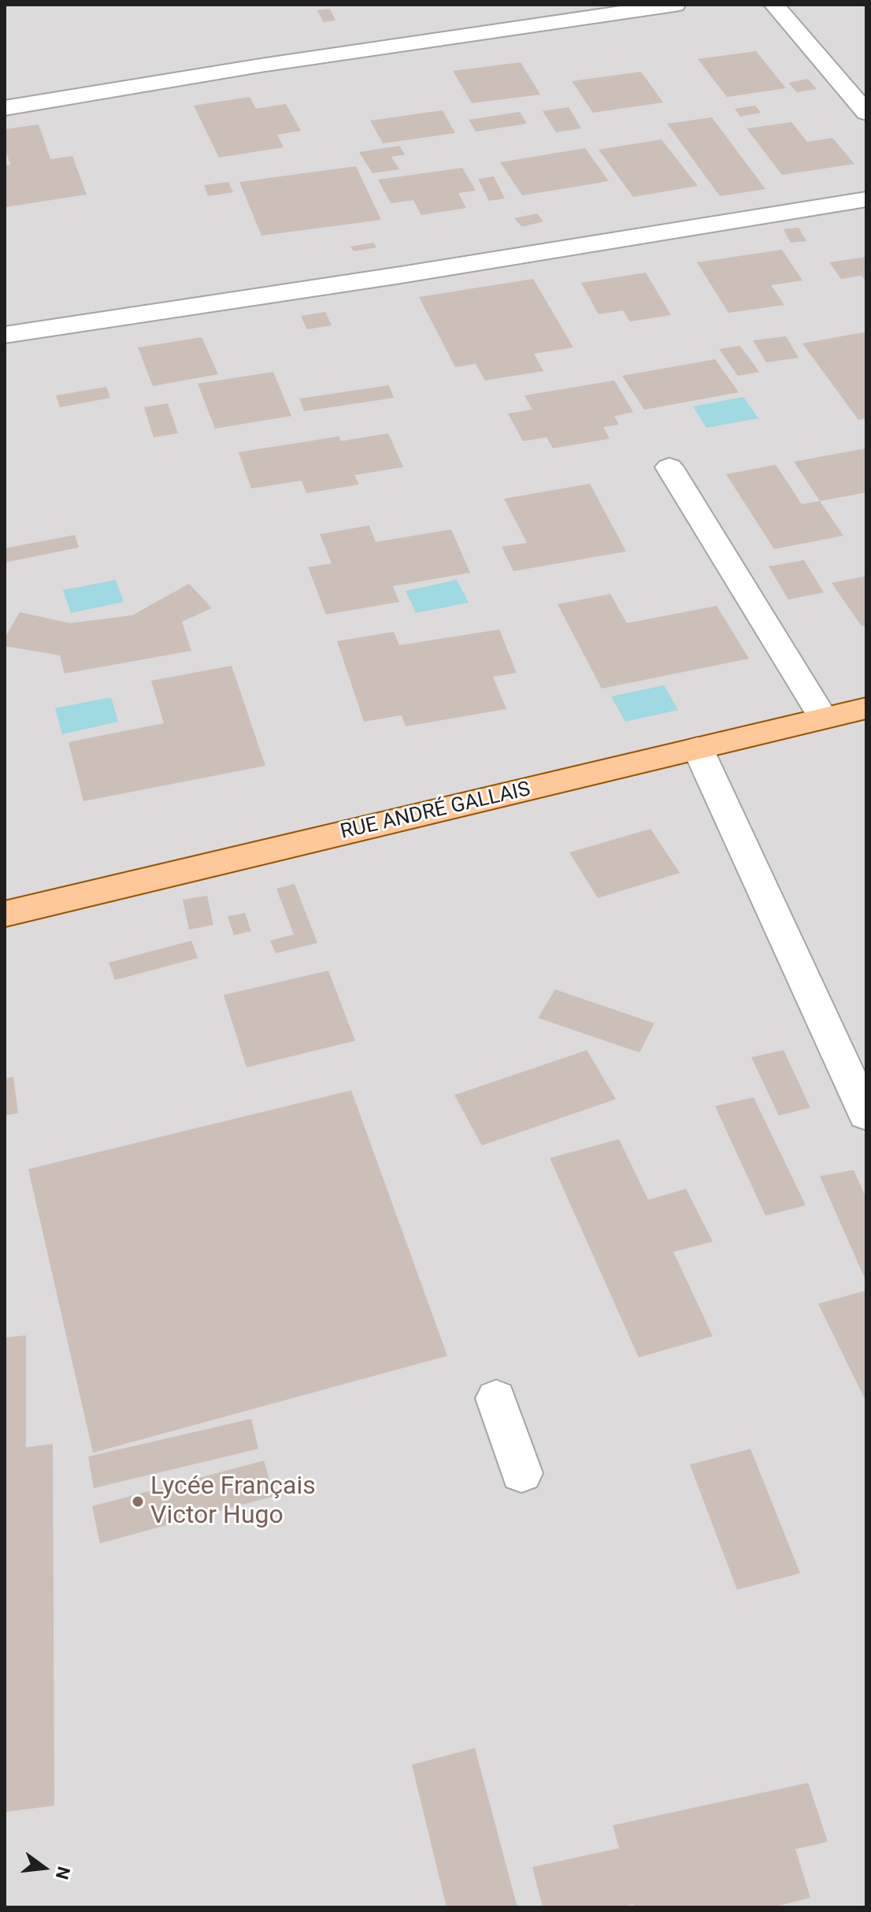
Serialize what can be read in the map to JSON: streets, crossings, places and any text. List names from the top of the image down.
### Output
{
  "streets": {
    "main road": ["RUE ANDRÉ GALLAIS"]
  },
  "places": ["Lycée Français Victor Hugo"],
  "north": "right"
}
